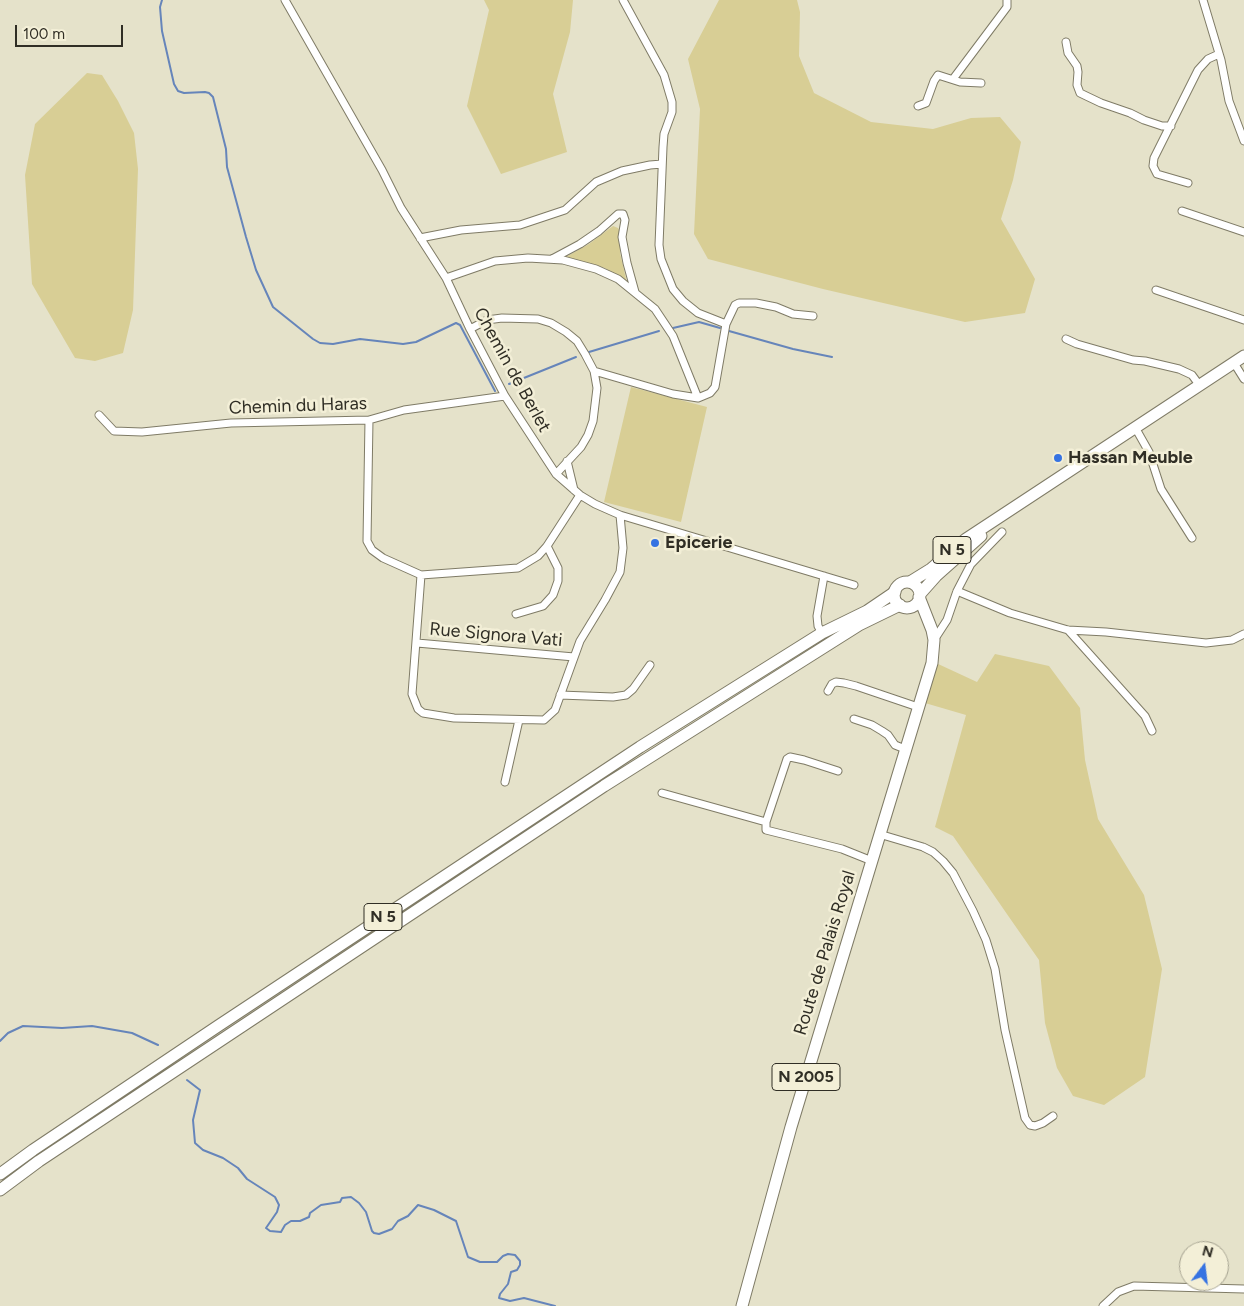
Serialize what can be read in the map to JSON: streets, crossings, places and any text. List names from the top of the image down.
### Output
{
  "streets": {
    "main road": ["N 5", "Route de Palais Royal", "N 2005"],
    "street": ["Chemin de Berlet", "Chemin du Haras", "Rue Signora Vati"]
  },
  "crossings": [
    ["Chemin de Berlet", "Chemin du Haras"],
    ["N 5", "Route de Palais Royal"]
  ],
  "places": ["Hassan Meuble", "Epicerie"],
  "scale_bar": "100 m",
  "north": "top"
}
